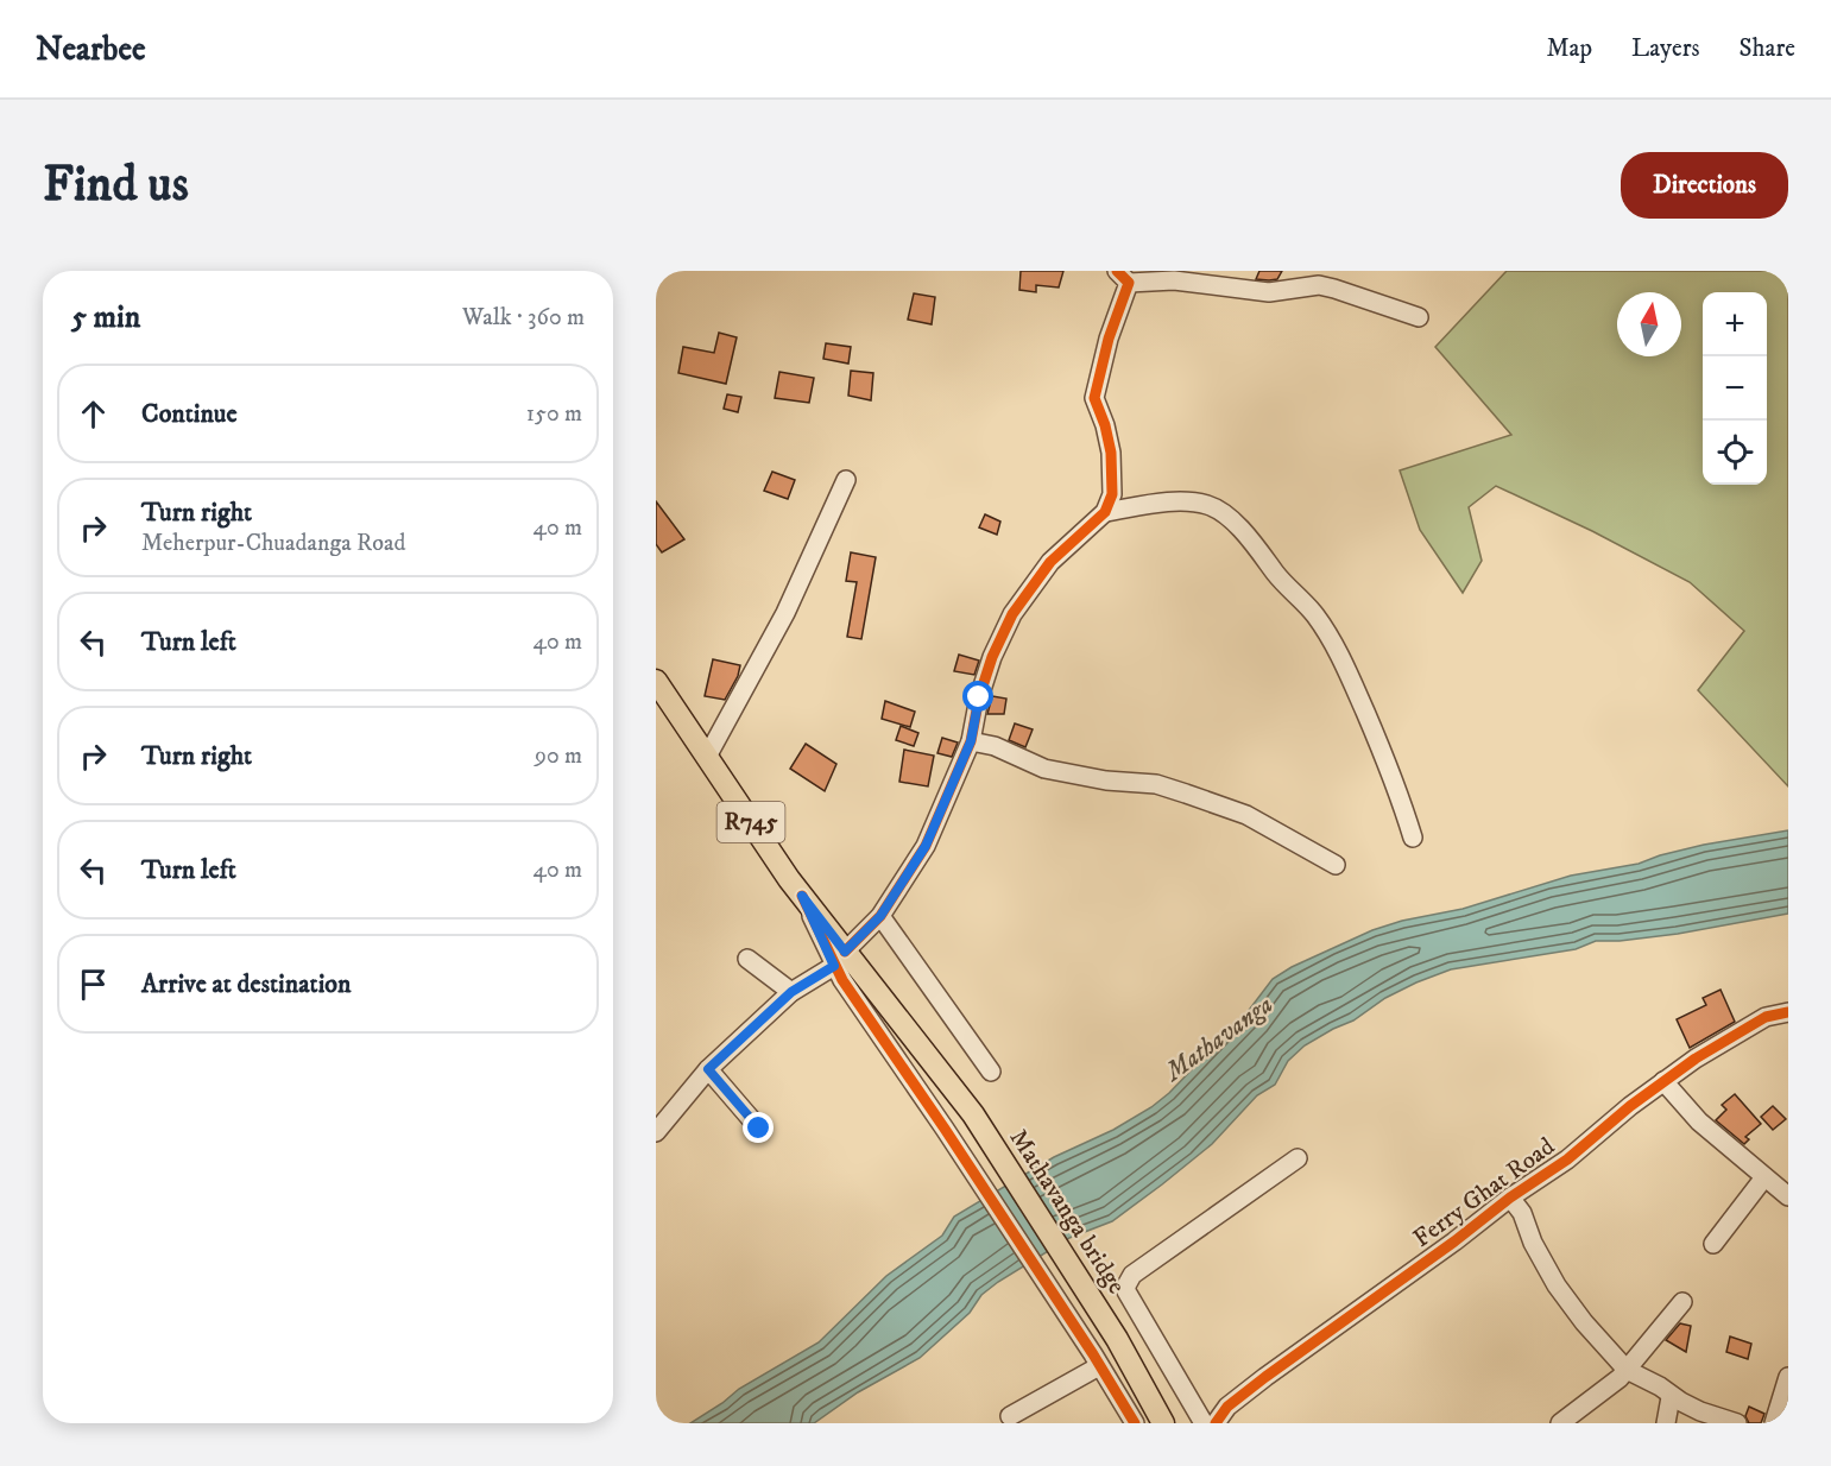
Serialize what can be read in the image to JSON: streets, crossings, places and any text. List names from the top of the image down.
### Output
{
  "streets": {
    "main road": ["R745", "Mathavanga bridge"],
    "street": ["Ferry Ghat Road"]
  },
  "crossings": [
    ["R745", "Mathavanga bridge"]
  ],
  "water": ["Mathavanga"],
  "north": "top",
  "page": {
    "header": "Nearbee",
    "nav": ["Map", "Layers", "Share"],
    "buttons": "Directions",
    "title": "Find us",
    "heading": ["5 min", "Walk · 360 m"],
    "map_buttons": ["+", "−"],
    "list": [
      ["Continue", "150 m"],
      ["Turn right", "Meherpur-Chuadanga Road", "40 m"],
      ["Turn left", "40 m"],
      ["Turn right", "90 m"],
      ["Turn left", "40 m"],
      "Arrive at destination"
    ]
  }
}
